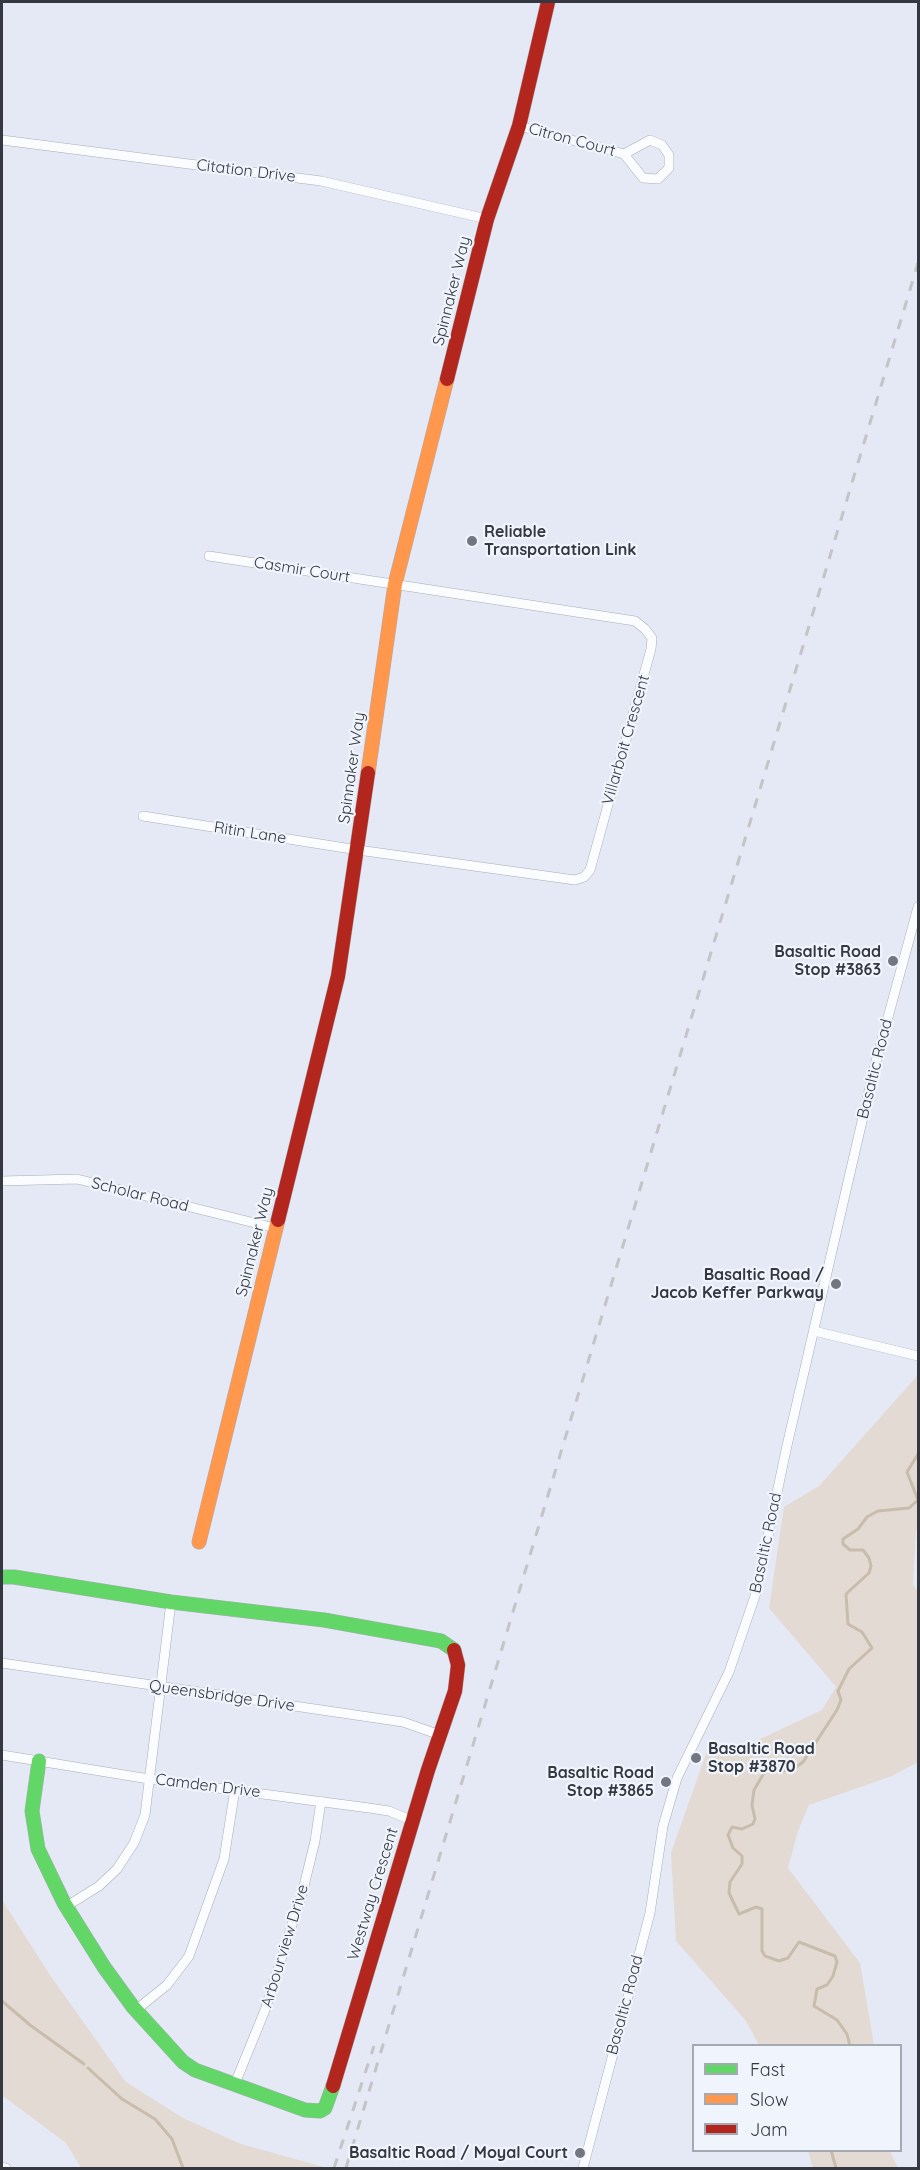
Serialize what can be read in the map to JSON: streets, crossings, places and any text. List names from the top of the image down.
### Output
{
  "streets": {
    "street": [
      "Citron Court",
      "Citation Drive",
      "Spinnaker Way",
      "Casmir Court",
      "Villarboit Crescent",
      "Ritin Lane",
      "Basaltic Road",
      "Scholar Road",
      "Queensbridge Drive",
      "Camden Drive",
      "Westway Crescent",
      "Arbourview Drive"
    ]
  },
  "crossings": [
    ["Citron Court", "Spinnaker Way"],
    ["Citation Drive", "Spinnaker Way"],
    ["Spinnaker Way", "Casmir Court"],
    ["Spinnaker Way", "Villarboit Crescent"],
    ["Spinnaker Way", "Ritin Lane"],
    ["Spinnaker Way", "Scholar Road"],
    ["Casmir Court", "Villarboit Crescent"],
    ["Villarboit Crescent", "Ritin Lane"],
    ["Queensbridge Drive", "Westway Crescent"],
    ["Camden Drive", "Westway Crescent"],
    ["Camden Drive", "Arbourview Drive"],
    ["Westway Crescent", "Arbourview Drive"]
  ],
  "places": [
    "Reliable Transportation Link",
    "Basaltic Road Stop #3863",
    "Basaltic Road / Jacob Keffer Parkway",
    "Basaltic Road Stop #3870",
    "Basaltic Road Stop #3865",
    "Basaltic Road / Moyal Court"
  ],
  "legend": ["Fast", "Slow", "Jam"]
}
